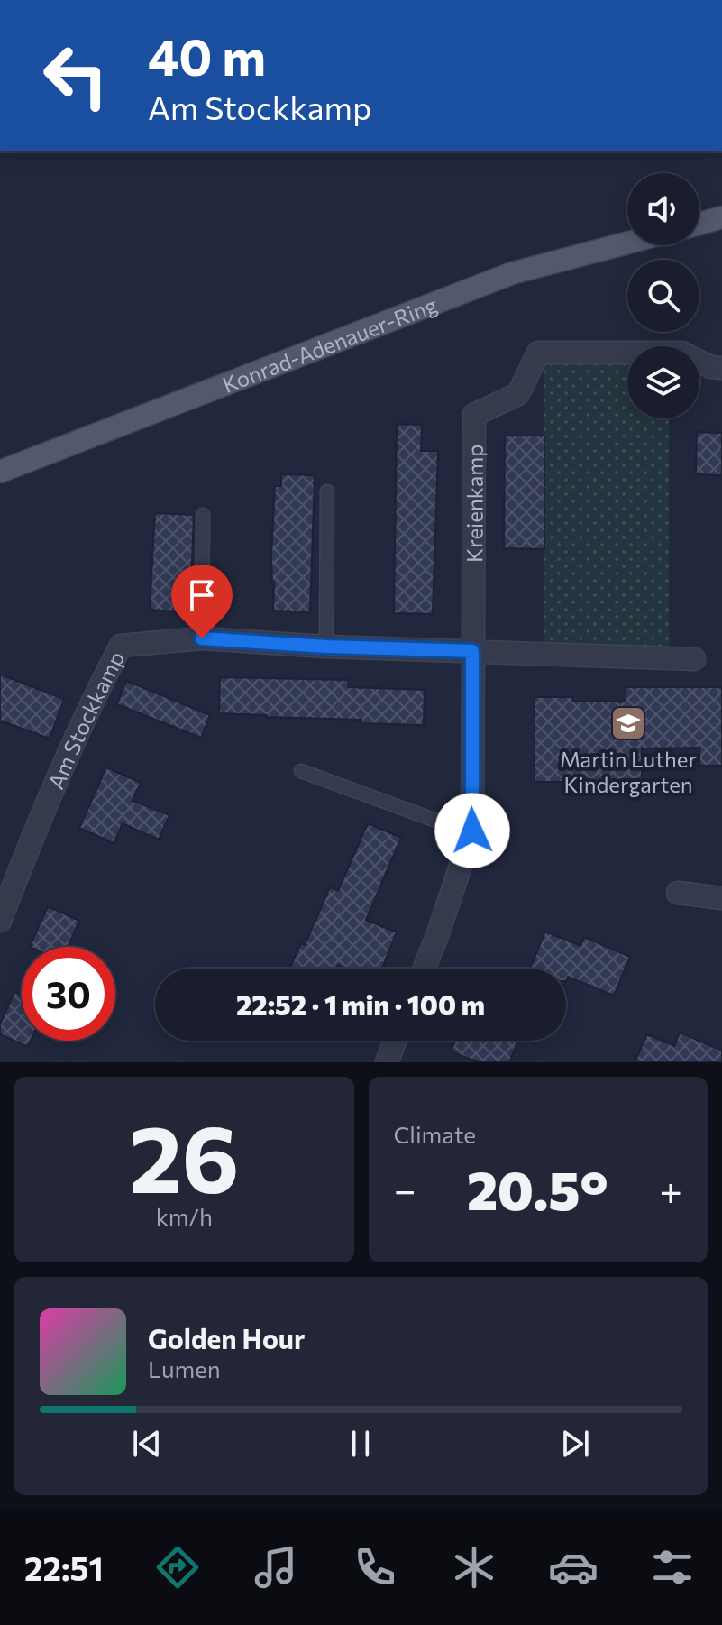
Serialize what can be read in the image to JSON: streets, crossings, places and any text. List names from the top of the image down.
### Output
{
  "streets": {
    "main road": ["Konrad-Adenauer-Ring"],
    "street": ["Kreienkamp", "Am Stockkamp"]
  },
  "crossings": [
    ["Kreienkamp", "Am Stockkamp"]
  ],
  "places": {
    "school or university": ["Martin Luther Kindergarten"]
  },
  "page": {
    "turn": ["40 m", "Am Stockkamp"],
    "limit": "30",
    "trip": "22:52 · 1 min · 100 m",
    "tile": [
      ["26", "km/h"],
      "Climate"
    ],
    "heat": ["−", "20.5°", "+"],
    "song": ["Golden Hour", "Lumen"],
    "tabs": "22:51"
  }
}
